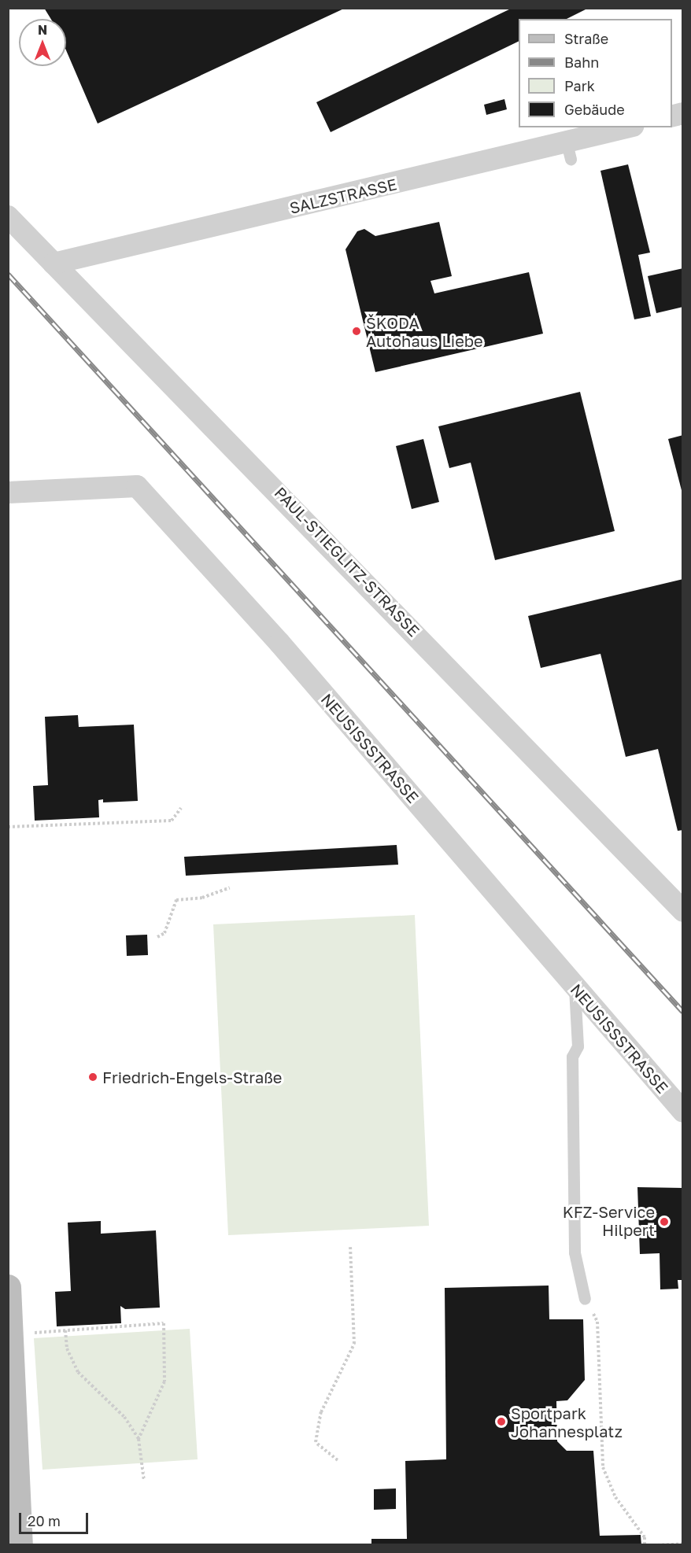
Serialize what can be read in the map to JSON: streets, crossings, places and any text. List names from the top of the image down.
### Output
{
  "streets": {
    "street": ["SALZSTRASSE", "PAUL-STIEGLITZ-STRASSE", "NEUSISSSTRASSE"]
  },
  "crossings": [
    ["SALZSTRASSE", "PAUL-STIEGLITZ-STRASSE"]
  ],
  "places": [
    "ŠKODA Autohaus Liebe",
    "Friedrich-Engels-Straße",
    "KFZ-Service Hilpert",
    "Sportpark Johannesplatz"
  ],
  "legend": [
    "Straße",
    "Bahn",
    "Park",
    "Gebäude"
  ],
  "scale_bar": "20 m",
  "north": "top"
}
